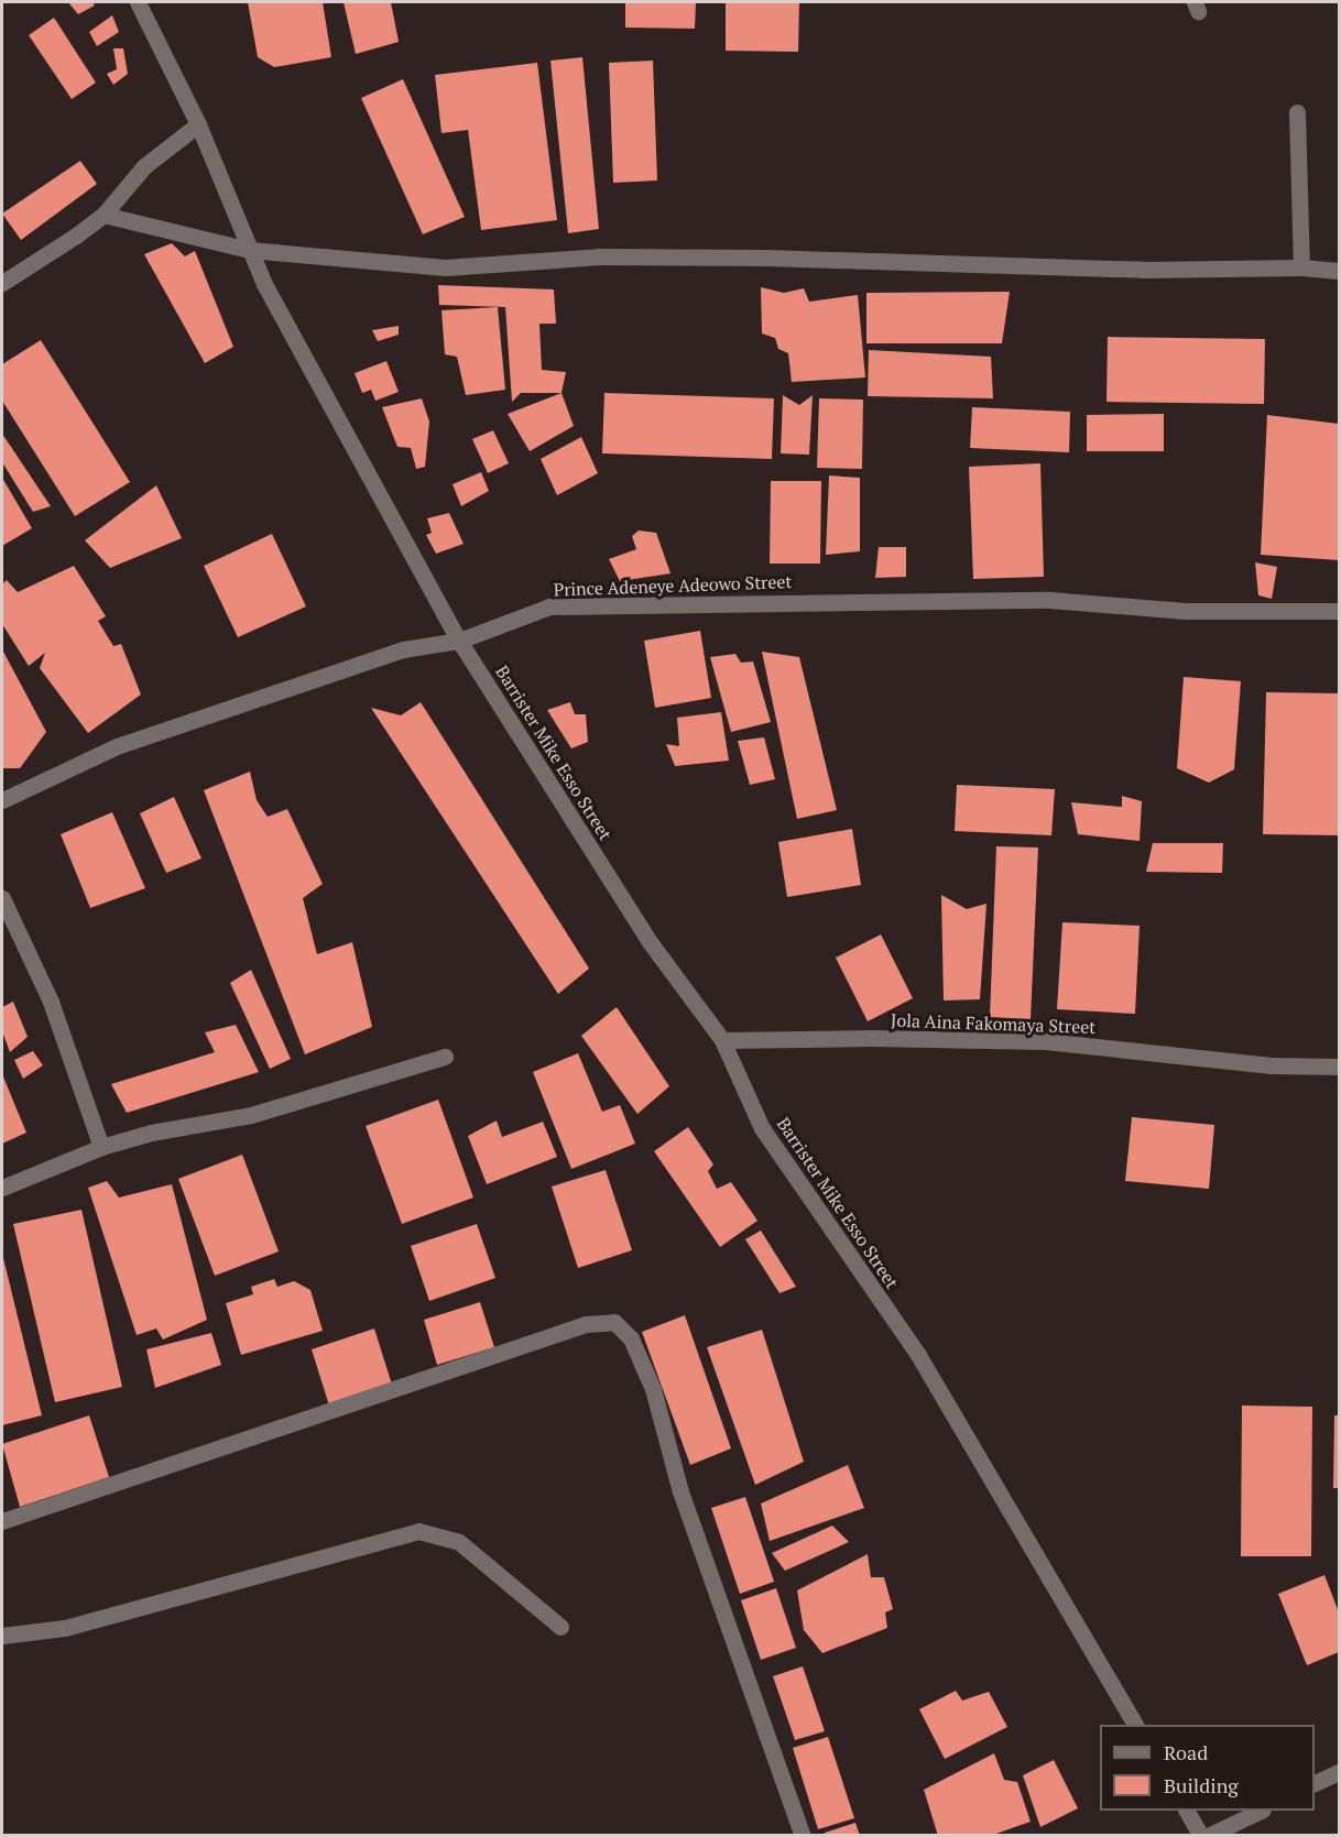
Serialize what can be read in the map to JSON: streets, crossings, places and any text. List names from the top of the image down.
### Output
{
  "streets": {
    "street": ["Prince Adeneye Adeowo Street", "Barrister Mike Esso Street", "Jola Aina Fakomaya Street"]
  },
  "crossings": [
    ["Prince Adeneye Adeowo Street", "Barrister Mike Esso Street"],
    ["Barrister Mike Esso Street", "Jola Aina Fakomaya Street"]
  ],
  "legend": ["Road", "Building"]
}
